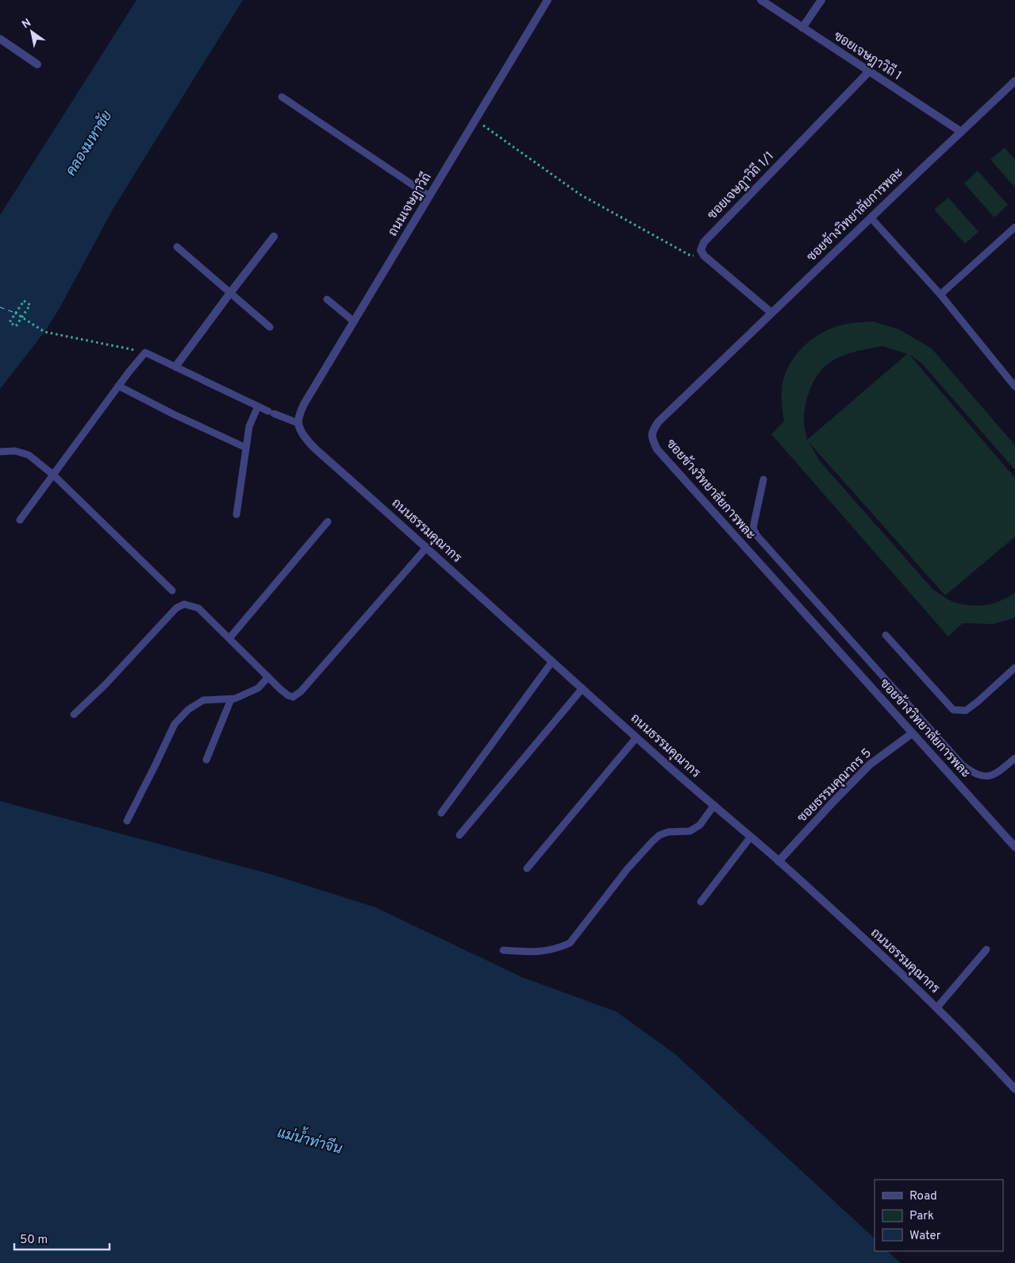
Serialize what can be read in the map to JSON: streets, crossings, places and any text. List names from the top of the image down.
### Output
{
  "streets": {
    "street": [
      "ซอยเจษฎาวิถี 1",
      "ซอยเจษฎาวิถี 1/1",
      "ถนนเจษฎาวิถี",
      "ซอยข้างวิทยาลัยการพละ",
      "ถนนธรรมคุณากร",
      "ซอยธรรมคุณากร 5"
    ]
  },
  "crossings": [
    ["ซอยเจษฎาวิถี 1", "ซอยเจษฎาวิถี 1/1"],
    ["ซอยเจษฎาวิถี 1", "ซอยข้างวิทยาลัยการพละ"],
    ["ถนนเจษฎาวิถี", "ถนนธรรมคุณากร"],
    ["ซอยข้างวิทยาลัยการพละ", "ซอยธรรมคุณากร 5"],
    ["ถนนธรรมคุณากร", "ซอยธรรมคุณากร 5"]
  ],
  "water": ["คลองมหาชัย", "แม่น้ำท่าจีน"],
  "legend": ["Road", "Park", "Water"],
  "scale_bar": "50 m",
  "north": "top left"
}
